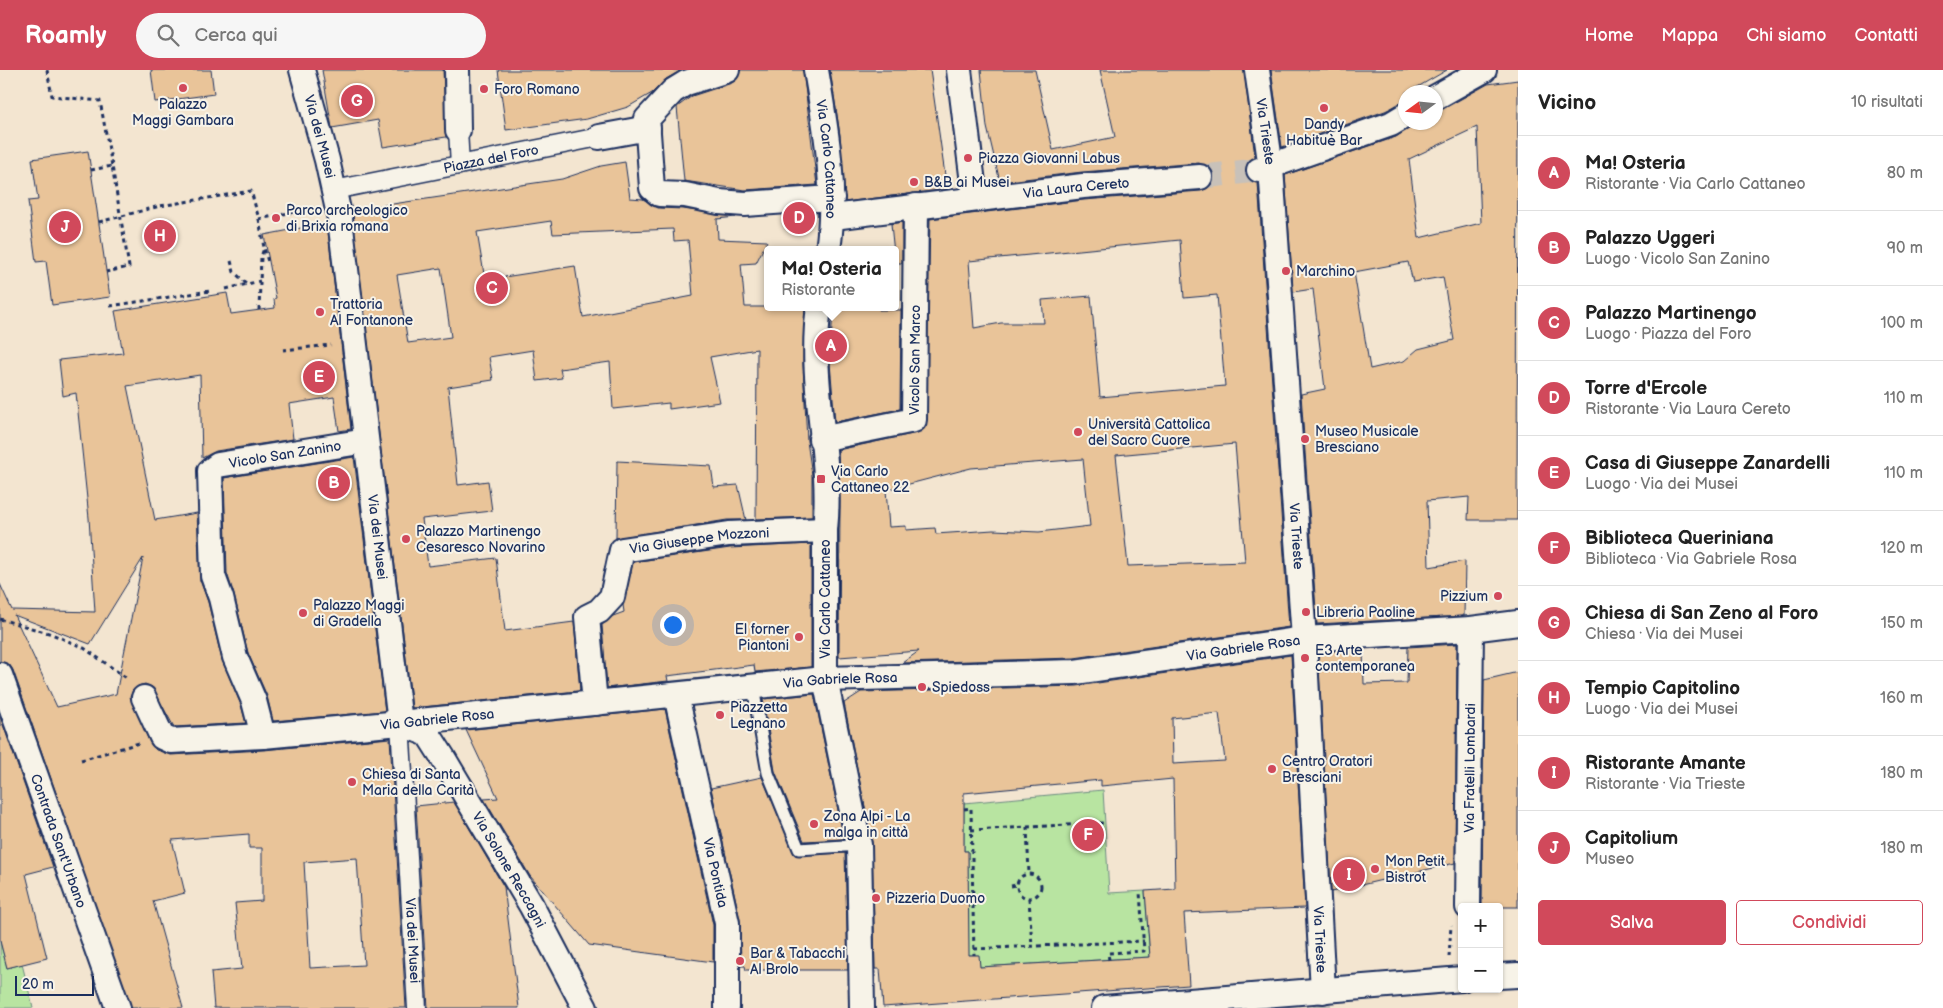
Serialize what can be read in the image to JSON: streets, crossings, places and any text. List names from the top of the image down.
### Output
{
  "streets": {
    "street": [
      "Via Trieste",
      "Via dei Musei",
      "Piazza del Foro",
      "Via Carlo Cattaneo",
      "Via Laura Cereto",
      "Vicolo San Marco",
      "Vicolo San Zanino",
      "Via Giuseppe Mozzoni",
      "Via Gabriele Rosa",
      "Via Fratelli Lombardi",
      "Contrada Sant'Urbano",
      "Via Solone Reccagni",
      "Via Pontida"
    ]
  },
  "crossings": [
    ["Via Trieste", "Via Gabriele Rosa"],
    ["Via dei Musei", "Piazza del Foro"],
    ["Via dei Musei", "Vicolo San Zanino"],
    ["Via dei Musei", "Via Gabriele Rosa"],
    ["Via dei Musei", "Via Solone Reccagni"],
    ["Piazza del Foro", "Via Laura Cereto"],
    ["Via Carlo Cattaneo", "Via Laura Cereto"],
    ["Via Carlo Cattaneo", "Vicolo San Marco"],
    ["Via Carlo Cattaneo", "Via Giuseppe Mozzoni"],
    ["Via Carlo Cattaneo", "Via Gabriele Rosa"],
    ["Via Laura Cereto", "Vicolo San Marco"],
    ["Vicolo San Zanino", "Via Gabriele Rosa"],
    ["Via Giuseppe Mozzoni", "Via Gabriele Rosa"],
    ["Via Gabriele Rosa", "Via Fratelli Lombardi"],
    ["Via Gabriele Rosa", "Via Solone Reccagni"],
    ["Via Gabriele Rosa", "Via Pontida"]
  ],
  "places": {
    "other": [
      "Palazzo Maggi Gambara",
      "Foro Romano",
      "Dandy Habituè Bar",
      "Piazza Giovanni Labus",
      "B&B ai Musei",
      "Parco archeologico di Brixia romana",
      "Marchino",
      "Trattoria Al Fontanone",
      "Università Cattolica del Sacro Cuore",
      "Museo Musicale Bresciano",
      "Palazzo Martinengo Cesaresco Novarino",
      "Pizzium",
      "Libreria Paoline",
      "Palazzo Maggi di Gradella",
      "El forner Piantoni",
      "E3 Arte contemporanea",
      "Spiedoss",
      "Piazzetta Legnano",
      "Centro Oratori Bresciani",
      "Chiesa di Santa Maria della Carità",
      "Zona Alpi - La malga in città",
      "Mon Petit Bistrot",
      "Pizzeria Duomo",
      "Bar & Tabacchi Al Brolo"
    ],
    "transit": ["Via Carlo Cattaneo 22"]
  },
  "scale_bar": "20 m",
  "north": "left",
  "page": {
    "header": "Roamly",
    "search": "Cerca qui",
    "nav": [
      "Home",
      "Mappa",
      "Chi siamo",
      "Contatti"
    ],
    "heading": ["Vicino", "10 risultati"],
    "pins": [
      "G",
      "D",
      "J",
      "H",
      "C",
      "A",
      "E",
      "B",
      "F",
      "I"
    ],
    "list": [
      {
        "mark": "A",
        "name": "Ma! Osteria",
        "note": "Ristorante · Via Carlo Cattaneo",
        "value": "80 m"
      },
      {
        "mark": "B",
        "name": "Palazzo Uggeri",
        "note": "Luogo · Vicolo San Zanino",
        "value": "90 m"
      },
      {
        "mark": "C",
        "name": "Palazzo Martinengo",
        "note": "Luogo · Piazza del Foro",
        "value": "100 m"
      },
      {
        "mark": "D",
        "name": "Torre d'Ercole",
        "note": "Ristorante · Via Laura Cereto",
        "value": "110 m"
      },
      {
        "mark": "E",
        "name": "Casa di Giuseppe Zanardelli",
        "note": "Luogo · Via dei Musei",
        "value": "110 m"
      },
      {
        "mark": "F",
        "name": "Biblioteca Queriniana",
        "note": "Biblioteca · Via Gabriele Rosa",
        "value": "120 m"
      },
      {
        "mark": "G",
        "name": "Chiesa di San Zeno al Foro",
        "note": "Chiesa · Via dei Musei",
        "value": "150 m"
      },
      {
        "mark": "H",
        "name": "Tempio Capitolino",
        "note": "Luogo · Via dei Musei",
        "value": "160 m"
      },
      {
        "mark": "I",
        "name": "Ristorante Amante",
        "note": "Ristorante · Via Trieste",
        "value": "180 m"
      },
      {
        "mark": "J",
        "name": "Capitolium",
        "note": "Museo",
        "value": "180 m"
      }
    ],
    "popup": ["Ma! Osteria", "Ristorante"],
    "buttons": ["Salva", "Condividi"],
    "map_buttons": ["+", "−"],
    "scale": "20 m"
  }
}
